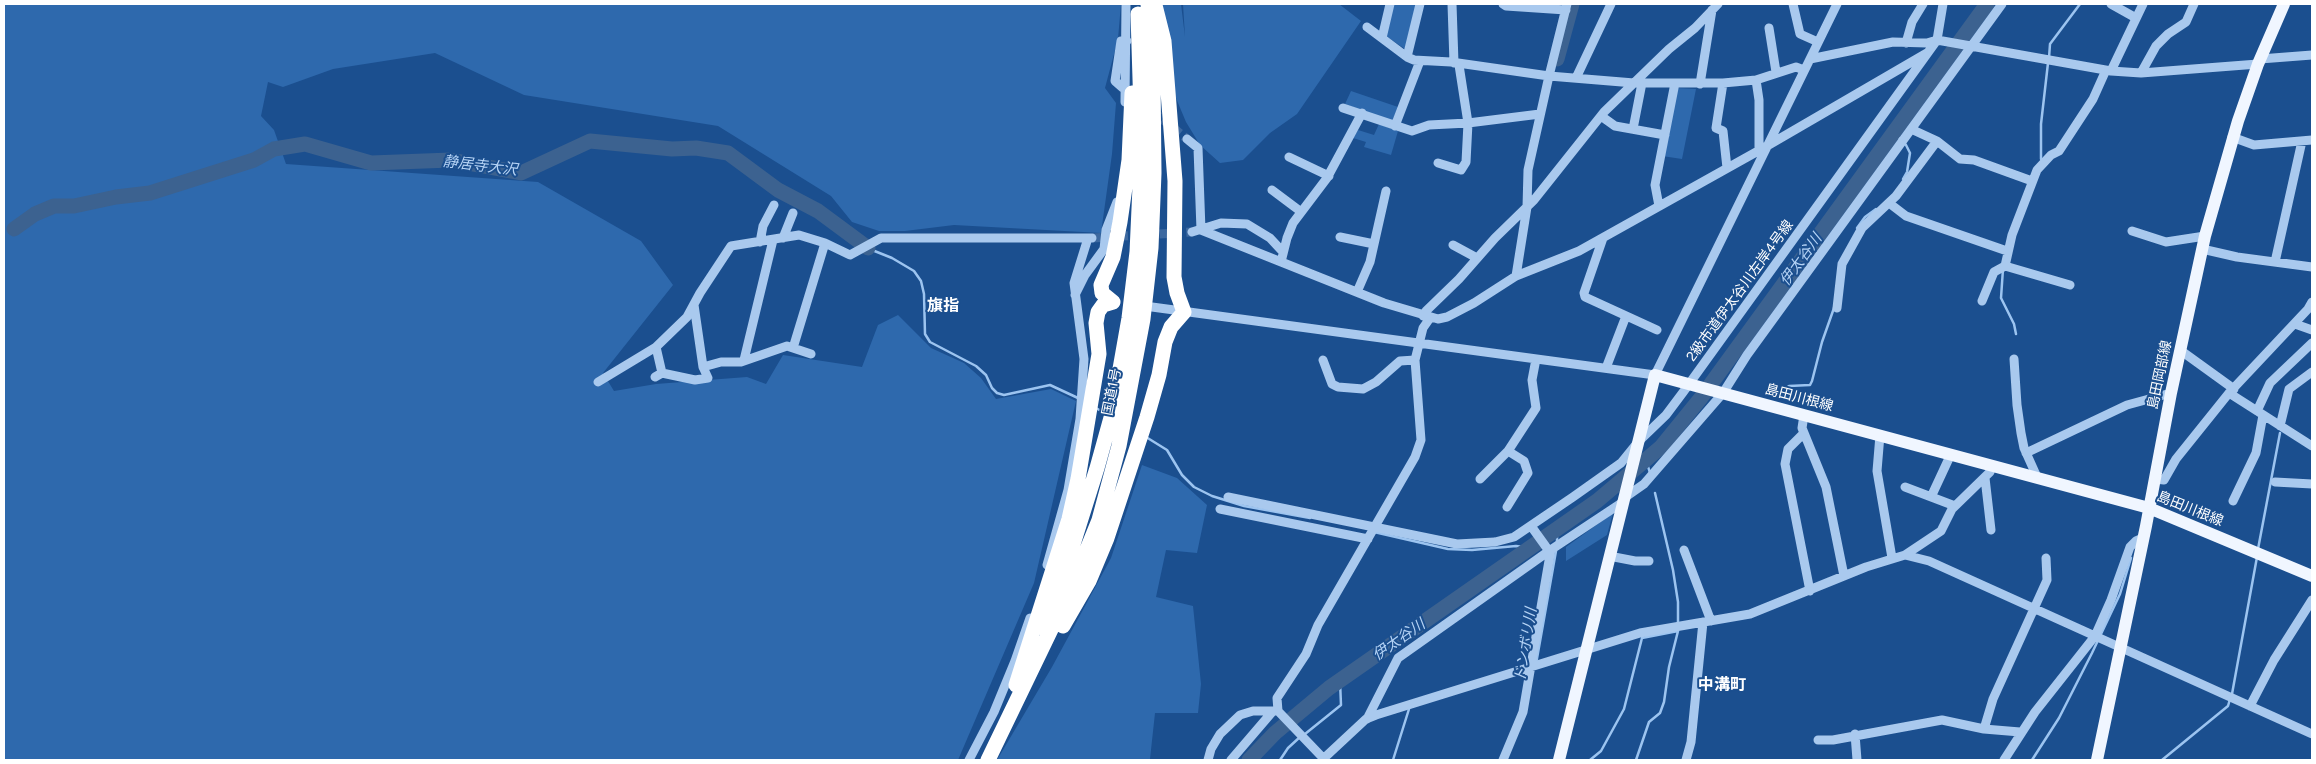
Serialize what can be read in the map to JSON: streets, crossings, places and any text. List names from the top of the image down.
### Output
{
  "streets": {
    "highway": ["国道1号"],
    "main road": ["島田岡部線", "島田川根線"],
    "street": ["2級市道伊太谷川左岸4号線"]
  },
  "crossings": [
    ["2級市道伊太谷川左岸4号線", "島田川根線"],
    ["島田岡部線", "島田川根線"]
  ],
  "districts": ["旗指", "中溝町"],
  "water": ["静居寺大沢", "伊太谷川", "ドンボリ川"]
}
